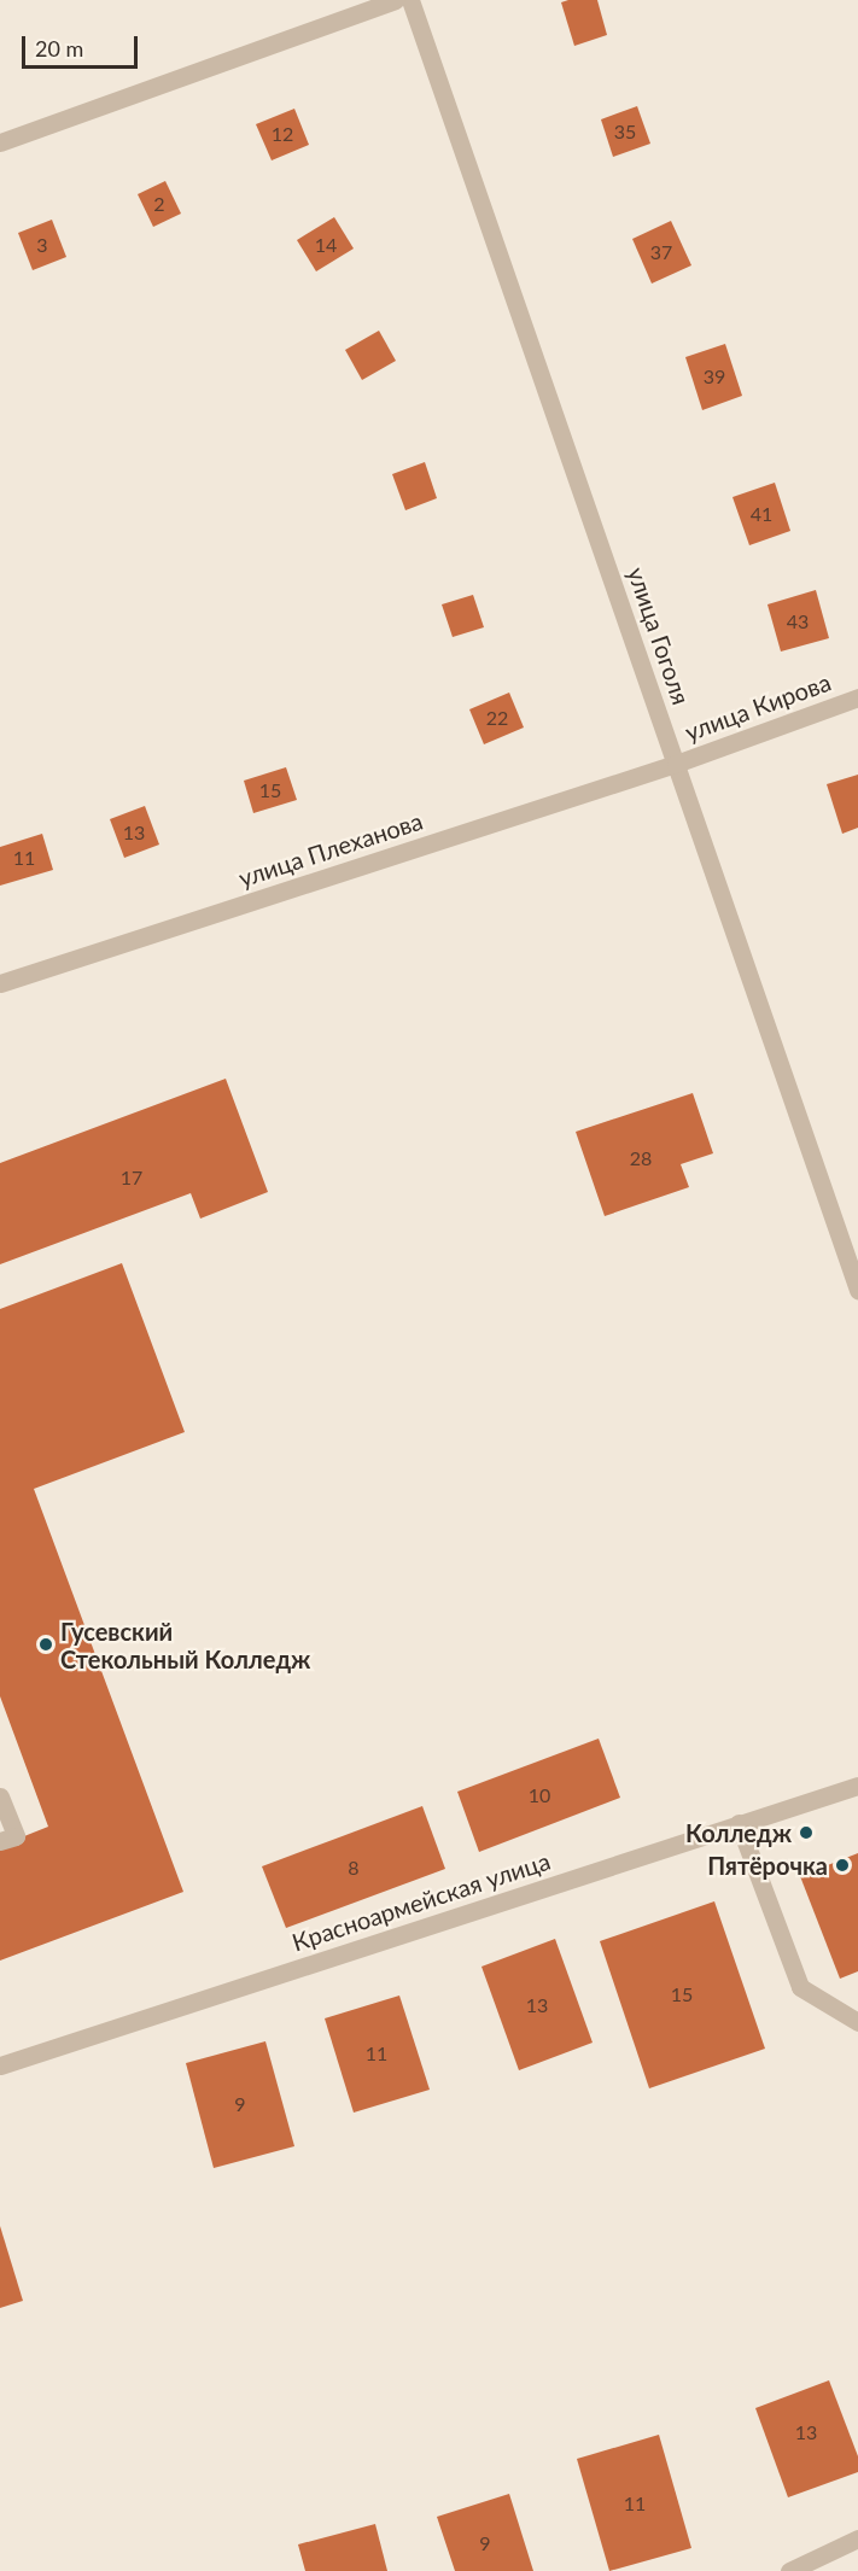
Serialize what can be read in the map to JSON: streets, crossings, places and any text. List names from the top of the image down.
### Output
{
  "streets": {
    "street": [
      "улица Гоголя",
      "улица Кирова",
      "улица Плеханова",
      "Красноармейская улица"
    ]
  },
  "crossings": [
    ["улица Гоголя", "улица Кирова"],
    ["улица Гоголя", "улица Плеханова"],
    ["улица Кирова", "улица Плеханова"]
  ],
  "places": ["Гусевский Стекольный Колледж", "Колледж", "Пятёрочка"],
  "house_numbers": [
    "35",
    "12",
    "2",
    "3",
    "14",
    "37",
    "39",
    "41",
    "43",
    "22",
    "15",
    "13",
    "11",
    "28",
    "17",
    "10",
    "8",
    "15",
    "13",
    "11",
    "9",
    "13",
    "11",
    "9"
  ],
  "scale_bar": "20 m"
}
